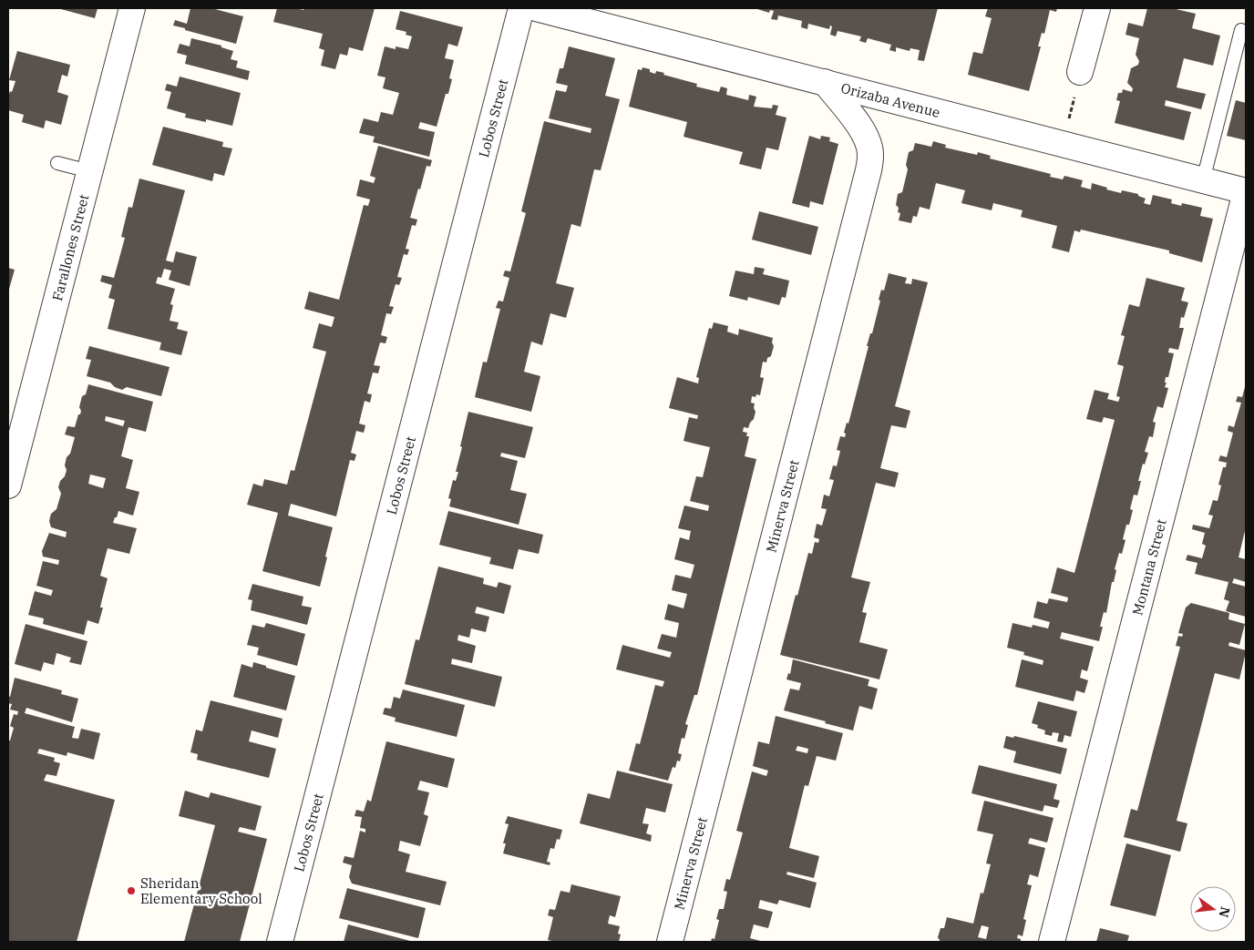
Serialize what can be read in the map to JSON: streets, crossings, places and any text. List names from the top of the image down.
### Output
{
  "streets": {
    "street": [
      "Orizaba Avenue",
      "Lobos Street",
      "Farallones Street",
      "Minerva Street",
      "Montana Street"
    ]
  },
  "crossings": [
    ["Orizaba Avenue", "Minerva Street"],
    ["Orizaba Avenue", "Montana Street"]
  ],
  "places": ["Sheridan Elementary School"],
  "north": "right"
}
